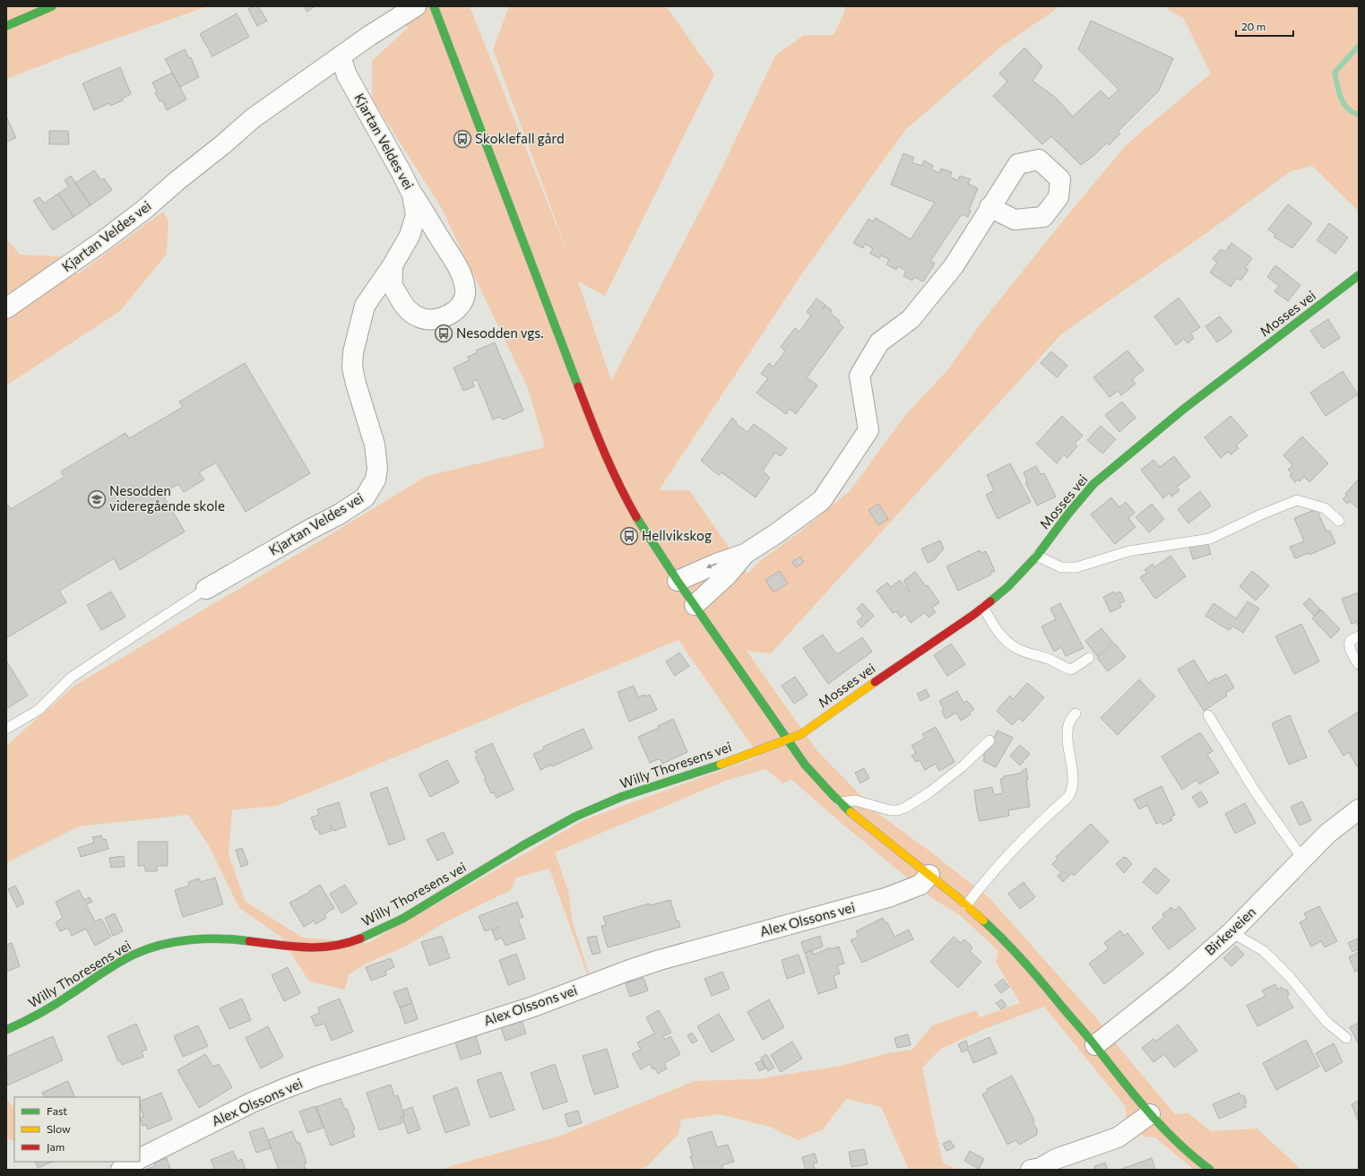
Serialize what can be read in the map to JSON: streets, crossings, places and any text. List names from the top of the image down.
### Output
{
  "streets": {
    "street": [
      "Kjartan Veldes vei",
      "Mosses vei",
      "Willy Thoresens vei",
      "Alex Olssons vei",
      "Birkeveien"
    ]
  },
  "crossings": [
    ["Mosses vei", "Willy Thoresens vei"]
  ],
  "places": {
    "bus stop": ["Skoklefall gård", "Nesodden vgs.", "Hellvikskog"],
    "school or university": ["Nesodden videregående skole"]
  },
  "legend": ["Fast", "Slow", "Jam"],
  "scale_bar": "20 m"
}
